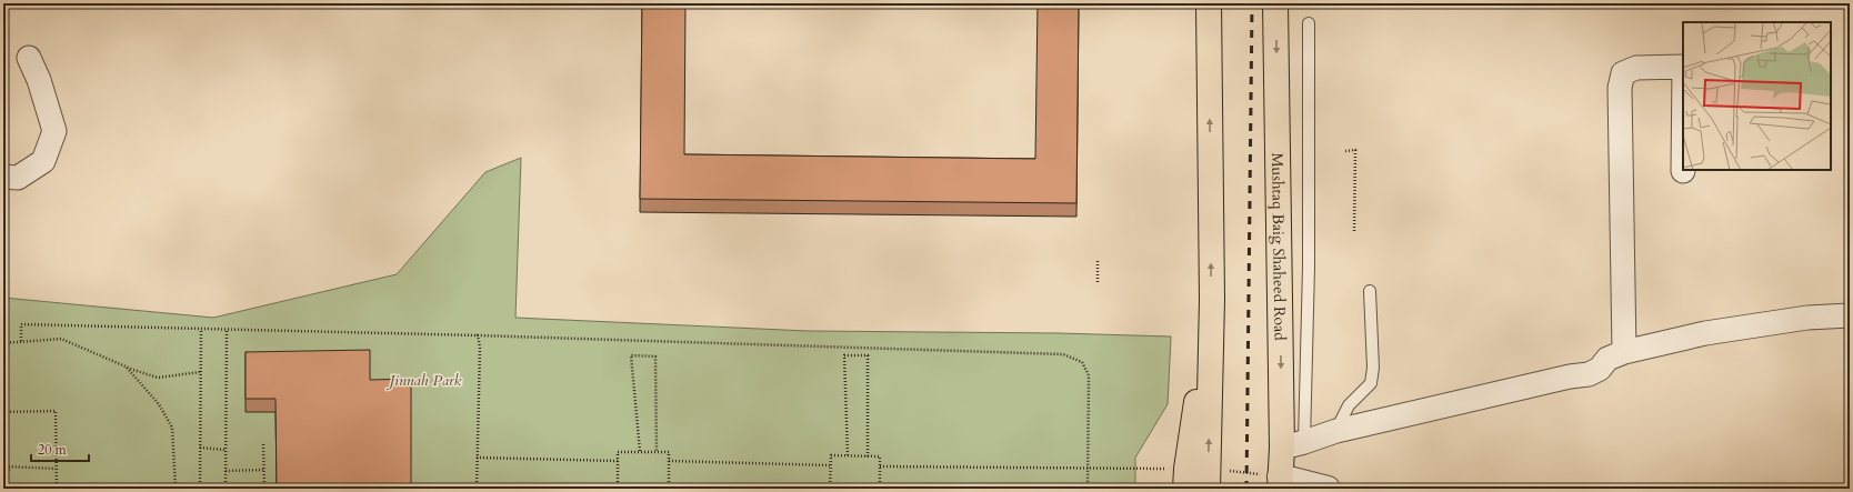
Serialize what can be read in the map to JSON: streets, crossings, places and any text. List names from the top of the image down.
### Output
{
  "streets": {
    "main road": ["Mushtaq Baig Shaheed Road"]
  },
  "parks": ["Jinnah Park"],
  "scale_bar": "20 m"
}
